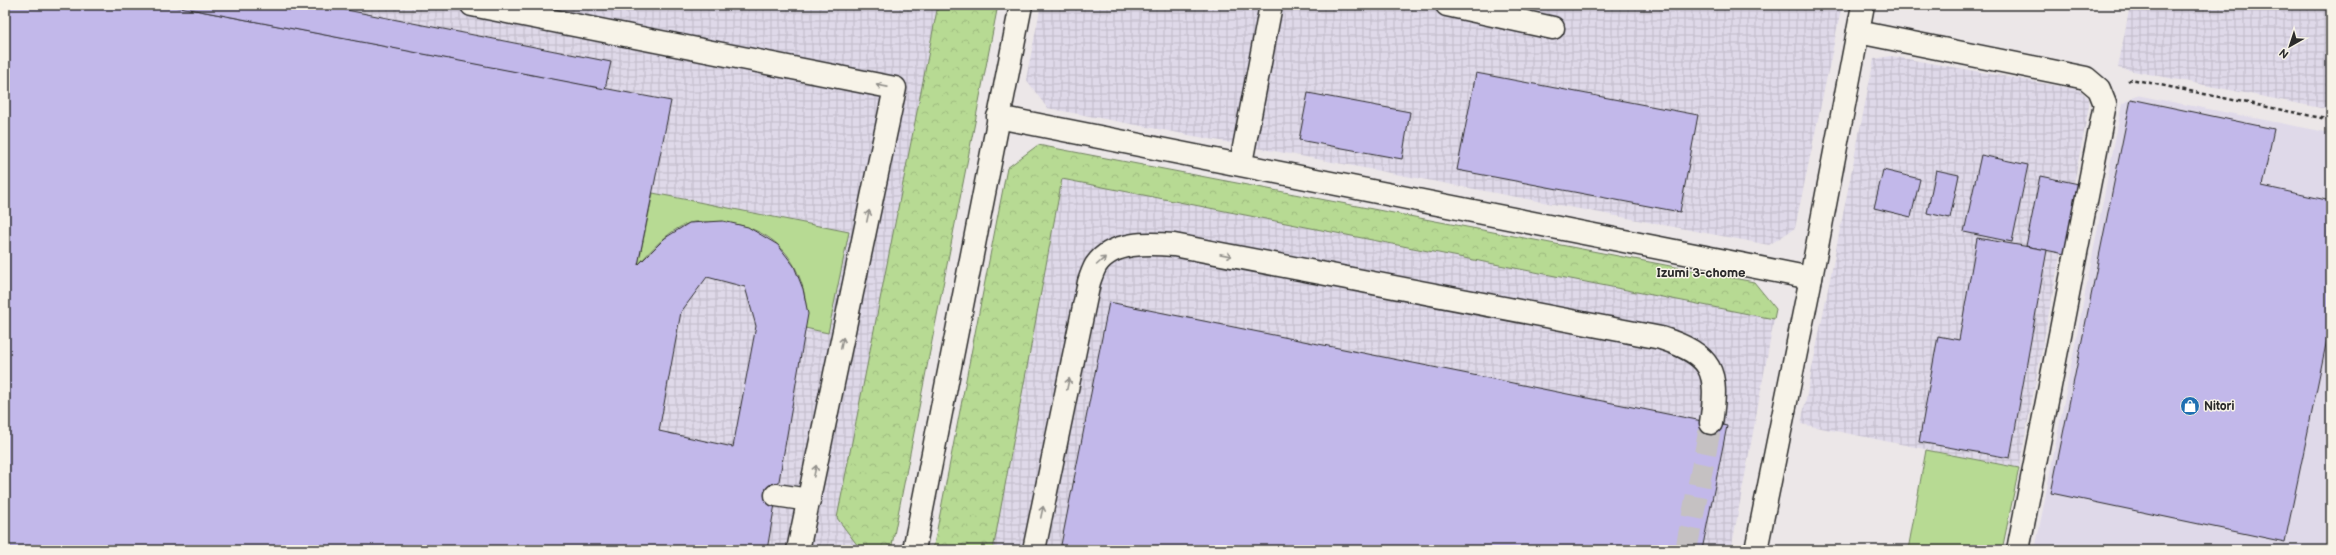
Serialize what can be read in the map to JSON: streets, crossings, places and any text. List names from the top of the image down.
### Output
{
  "districts": ["Izumi 3-chome"],
  "places": {
    "shop": ["Nitori"]
  },
  "north": "bottom left"
}
